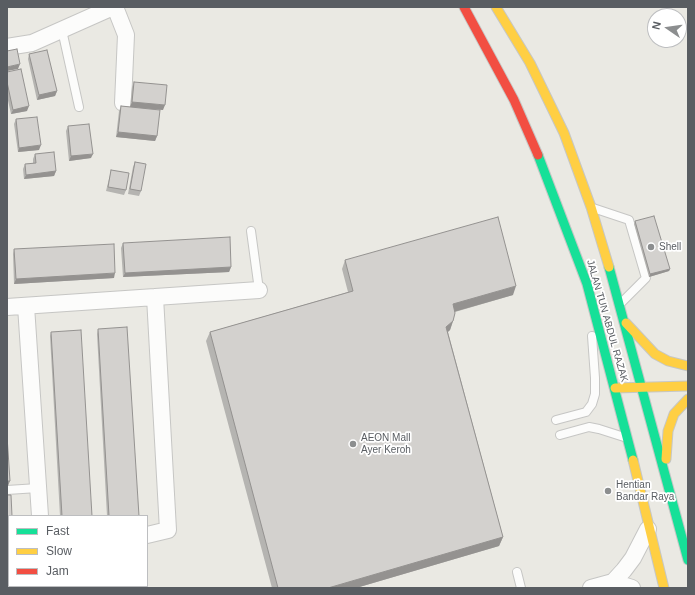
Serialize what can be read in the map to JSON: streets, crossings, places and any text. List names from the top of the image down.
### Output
{
  "streets": {
    "main road": ["JALAN TUN ABDUL RAZAK"]
  },
  "places": ["Shell", "AEON Mall Ayer Keroh", "Hentian Bandar Raya"],
  "legend": ["Fast", "Slow", "Jam"],
  "north": "left"
}
